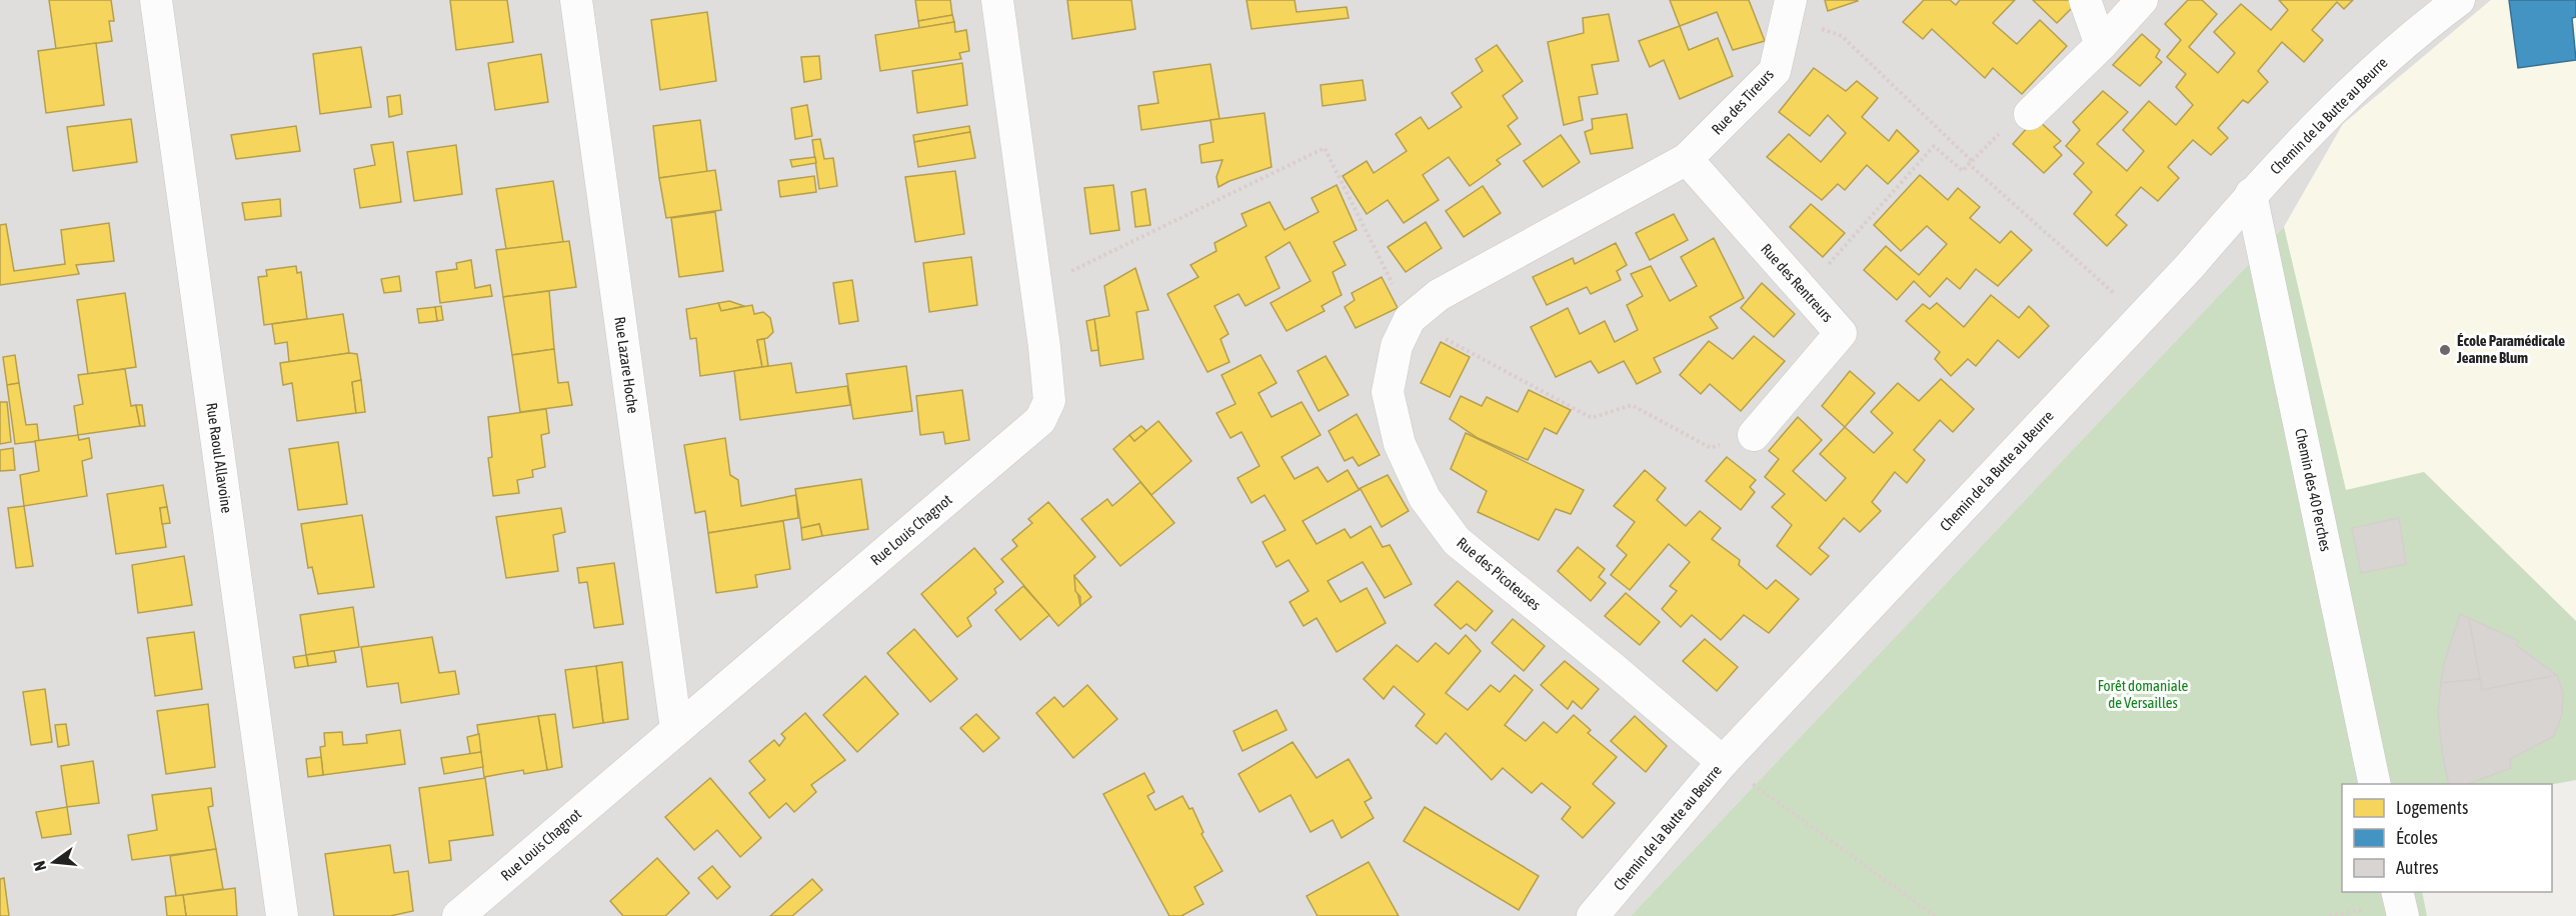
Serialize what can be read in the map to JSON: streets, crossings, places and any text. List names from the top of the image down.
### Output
{
  "streets": {
    "street": [
      "Rue des Tireurs",
      "Chemin de la Butte au Beurre",
      "Rue des Rentreurs",
      "Rue Lazare Hoche",
      "Rue Raoul Allavoine",
      "Chemin des 40 Perches",
      "Rue Louis Chagnot",
      "Rue des Picoteuses"
    ]
  },
  "crossings": [
    ["Rue des Tireurs", "Rue des Rentreurs"],
    ["Rue des Tireurs", "Rue des Picoteuses"],
    ["Chemin de la Butte au Beurre", "Chemin des 40 Perches"],
    ["Chemin de la Butte au Beurre", "Rue des Picoteuses"],
    ["Rue des Rentreurs", "Rue des Picoteuses"],
    ["Rue Lazare Hoche", "Rue Louis Chagnot"]
  ],
  "parks": ["Forêt domaniale de Versailles"],
  "places": ["École Paramédicale Jeanne Blum"],
  "legend": ["Logements", "Écoles", "Autres"],
  "north": "left"
}
